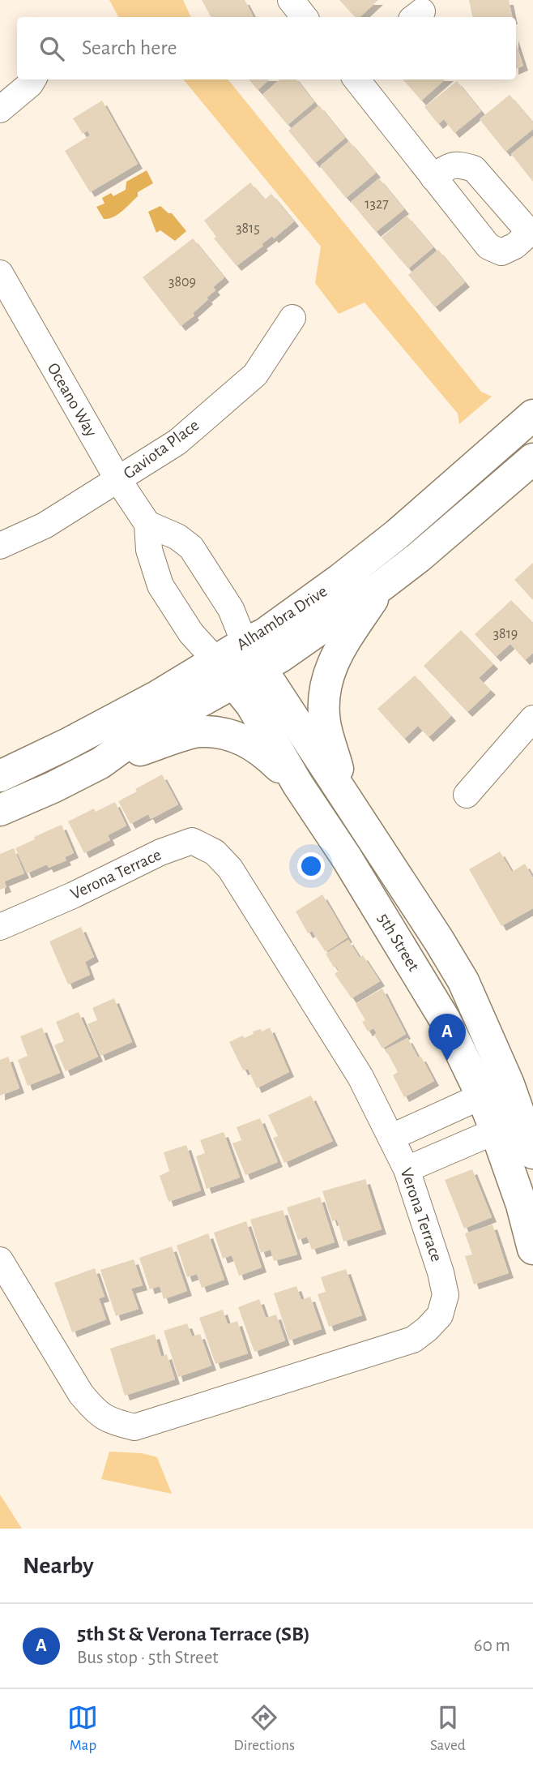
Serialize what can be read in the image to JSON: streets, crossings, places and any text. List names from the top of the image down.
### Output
{
  "streets": {
    "main road": ["Alhambra Drive", "5th Street"],
    "street": ["Oceano Way", "Gaviota Place", "Verona Terrace"]
  },
  "crossings": [
    ["Oceano Way", "Gaviota Place"],
    ["Oceano Way", "Alhambra Drive"],
    ["Oceano Way", "5th Street"],
    ["Alhambra Drive", "5th Street"]
  ],
  "house_numbers": [
    "1327",
    "3815",
    "3809",
    "3819"
  ],
  "page": {
    "search": "Search here",
    "pins": "A",
    "heading": "Nearby",
    "list": [
      {
        "mark": "A",
        "name": "5th St & Verona Terrace (SB)",
        "note": "Bus stop · 5th Street",
        "value": "60 m"
      }
    ],
    "nav": ["Map", "Directions", "Saved"]
  }
}
